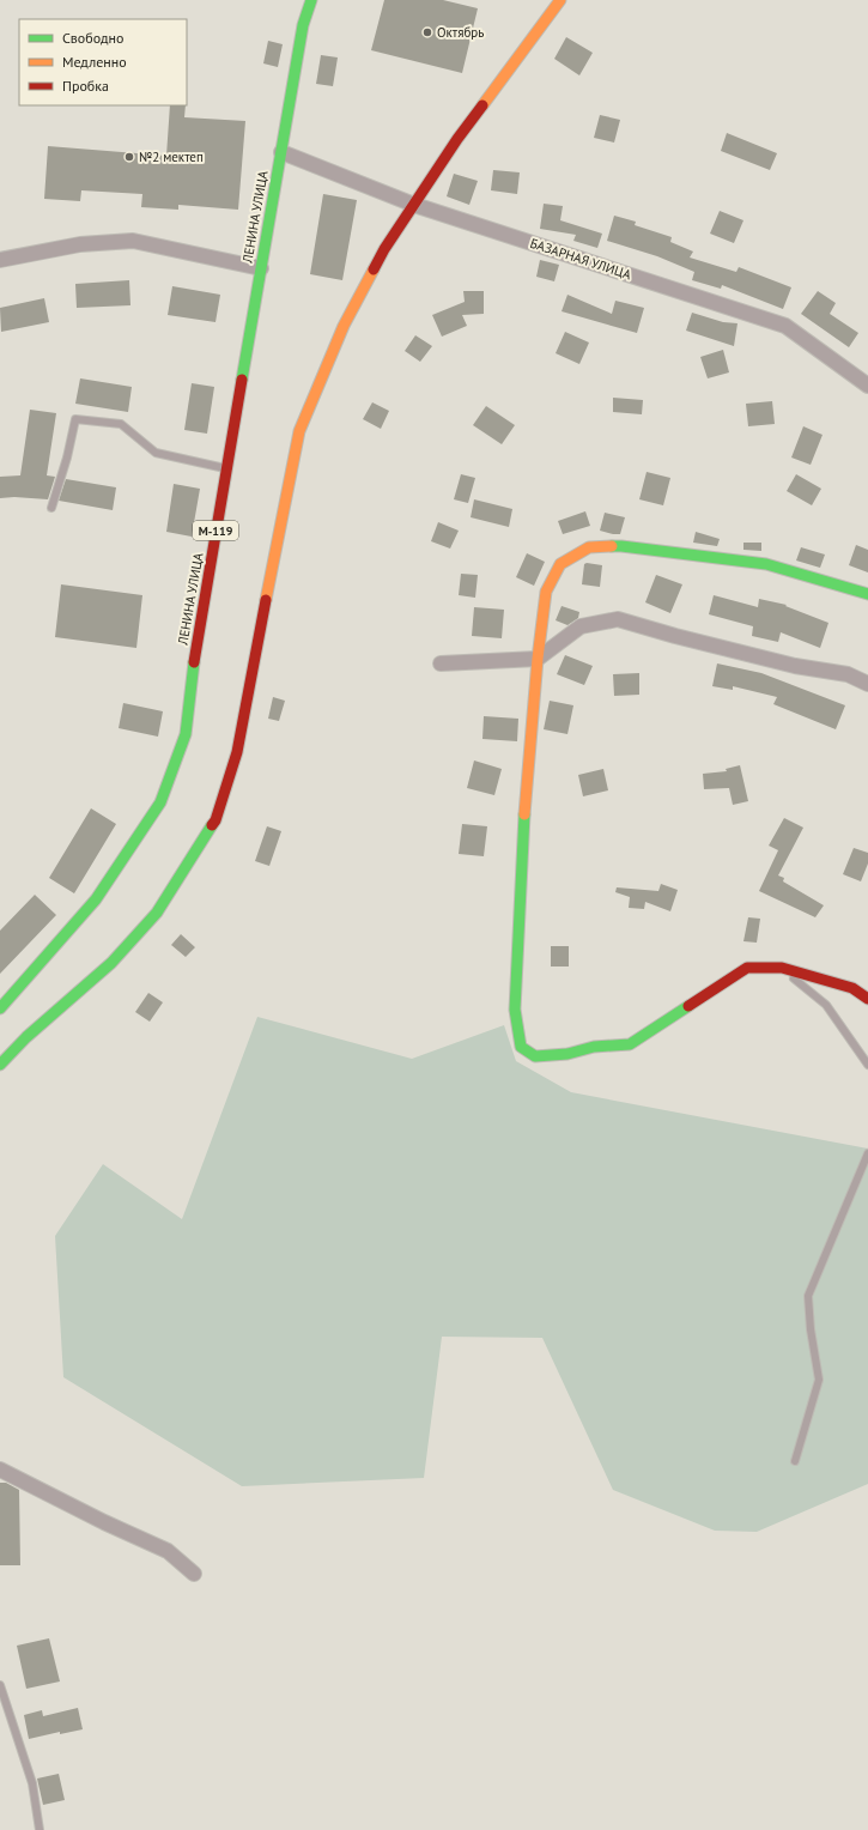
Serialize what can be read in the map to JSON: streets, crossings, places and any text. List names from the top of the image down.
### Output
{
  "streets": {
    "street": ["ЛЕНИНА УЛИЦА", "БАЗАРНАЯ УЛИЦА", "М-119"]
  },
  "crossings": [
    ["ЛЕНИНА УЛИЦА", "БАЗАРНАЯ УЛИЦА"]
  ],
  "places": ["Октябрь", "№2 мектеп"],
  "legend": ["Свободно", "Медленно", "Пробка"]
}
